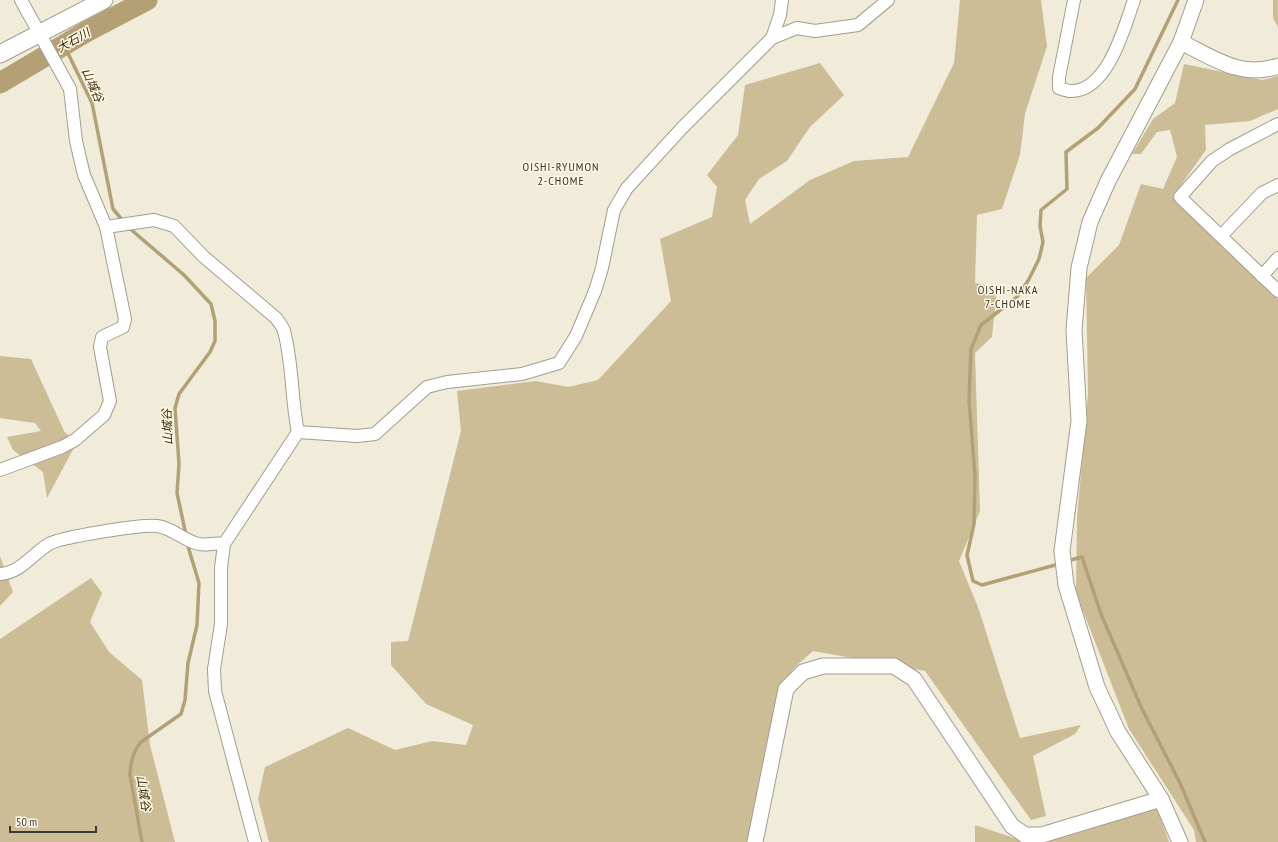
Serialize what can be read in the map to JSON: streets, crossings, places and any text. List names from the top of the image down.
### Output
{
  "districts": ["OISHI-RYUMON 2-CHOME", "OISHI-NAKA 7-CHOME"],
  "water": ["大石川", "山城谷"],
  "scale_bar": "50 m"
}
